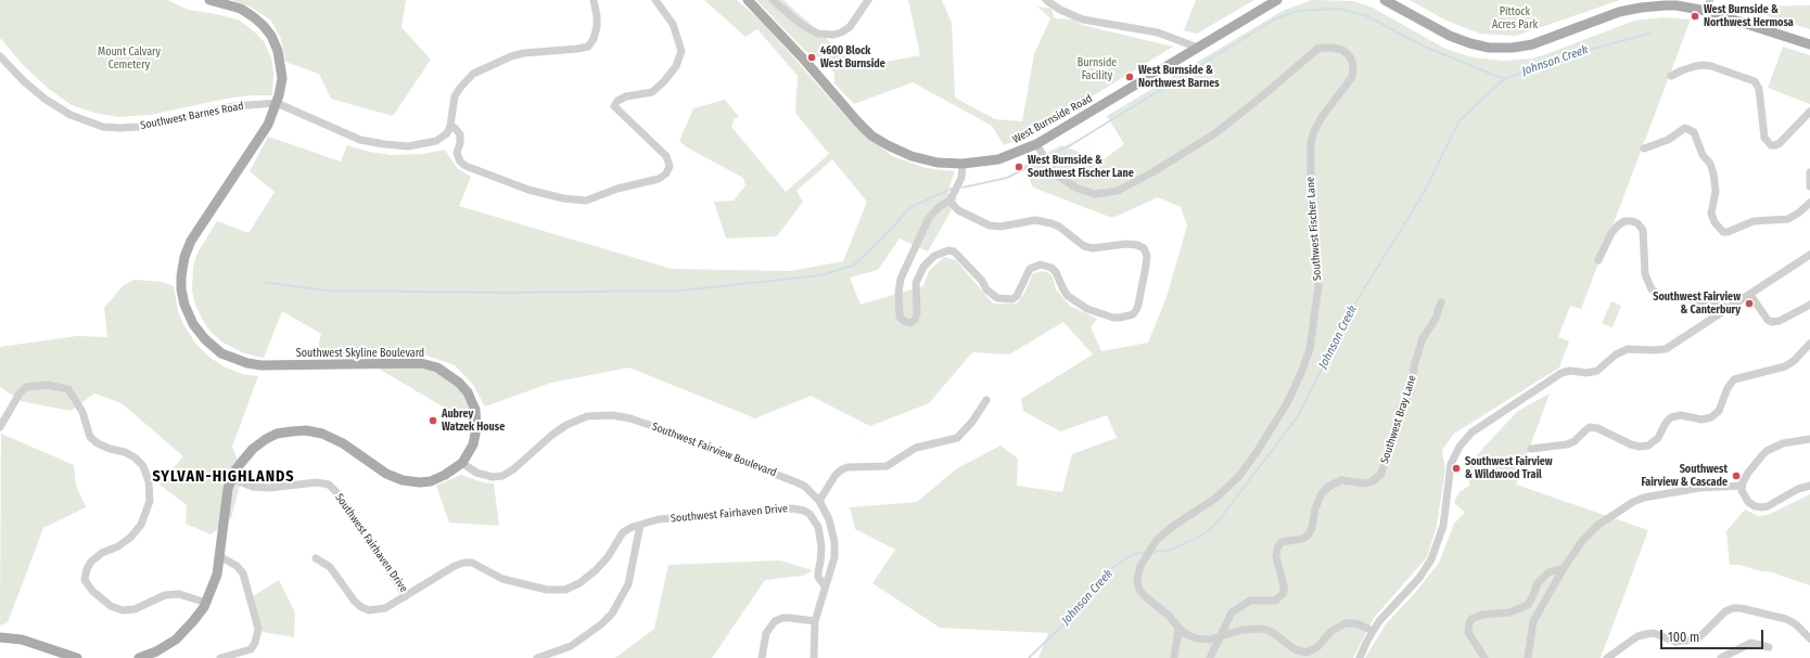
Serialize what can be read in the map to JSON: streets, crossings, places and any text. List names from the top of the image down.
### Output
{
  "streets": {
    "main road": ["West Burnside Road", "Southwest Skyline Boulevard"],
    "street": [
      "Southwest Barnes Road",
      "Southwest Fischer Lane",
      "Southwest Bray Lane",
      "Southwest Fairview Boulevard",
      "Southwest Fairhaven Drive"
    ]
  },
  "crossings": [
    ["Southwest Barnes Road", "Southwest Skyline Boulevard"],
    ["West Burnside Road", "Southwest Fischer Lane"],
    ["Southwest Fischer Lane", "Southwest Bray Lane"],
    ["Southwest Skyline Boulevard", "Southwest Fairview Boulevard"],
    ["Southwest Skyline Boulevard", "Southwest Fairhaven Drive"],
    ["Southwest Fairview Boulevard", "Southwest Fairhaven Drive"]
  ],
  "districts": ["SYLVAN-HIGHLANDS"],
  "water": ["Johnson Creek"],
  "parks": ["Pittock Acres Park", "Mount Calvary Cemetery", "Burnside Facility"],
  "places": [
    "West Burnside & Northwest Hermosa",
    "4600 Block West Burnside",
    "West Burnside & Northwest Barnes",
    "West Burnside & Southwest Fischer Lane",
    "Southwest Fairview & Canterbury",
    "Aubrey Watzek House",
    "Southwest Fairview & Wildwood Trail",
    "Southwest Fairview & Cascade"
  ],
  "scale_bar": "100 m"
}
